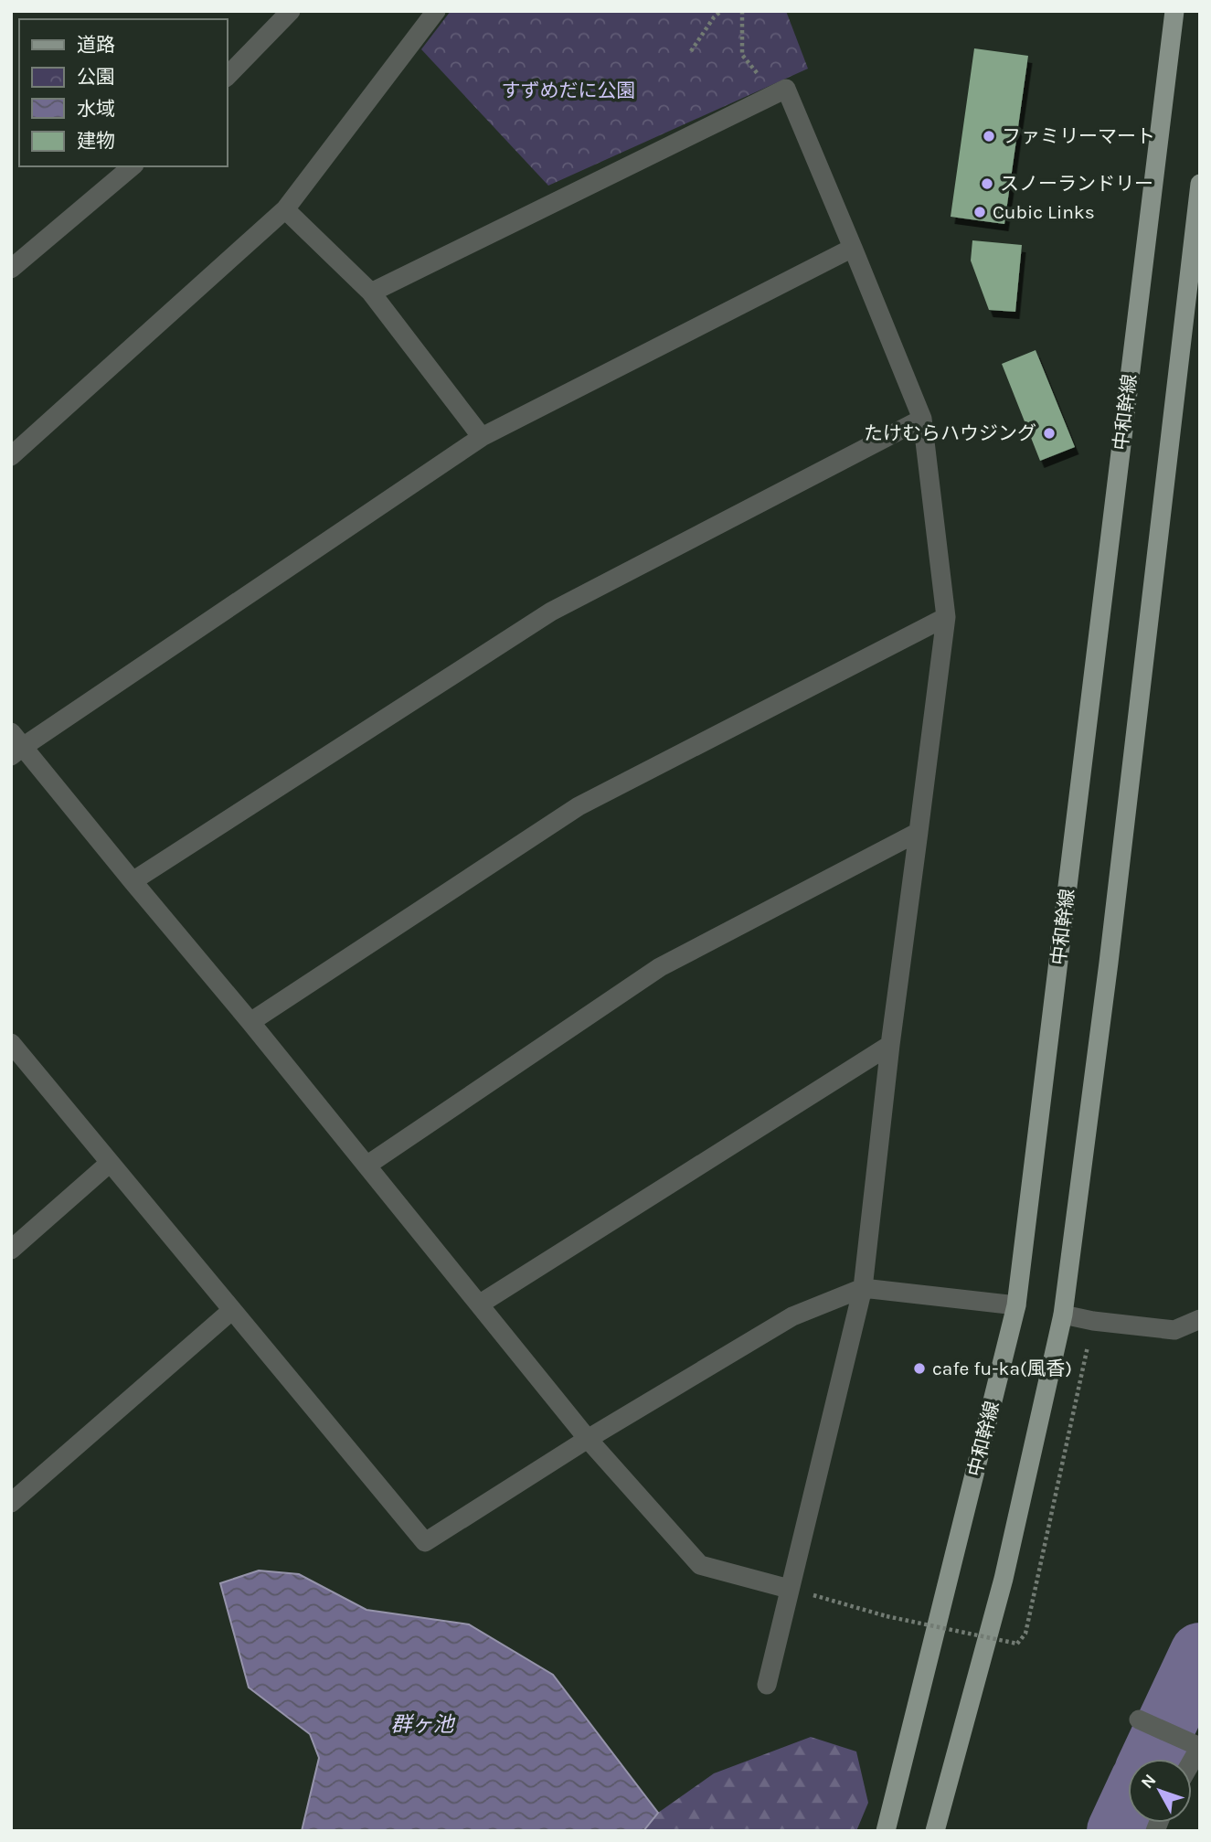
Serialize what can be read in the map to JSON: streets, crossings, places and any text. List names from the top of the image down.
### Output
{
  "streets": {
    "main road": ["中和幹線"]
  },
  "water": ["群ヶ池"],
  "parks": ["すずめだに公園"],
  "places": [
    "ファミリーマート",
    "スノーランドリー",
    "Cubic Links",
    "たけむらハウジング",
    "cafe fu-ka(風香)"
  ],
  "legend": [
    "道路",
    "公園",
    "水域",
    "建物"
  ],
  "north": "top left"
}
